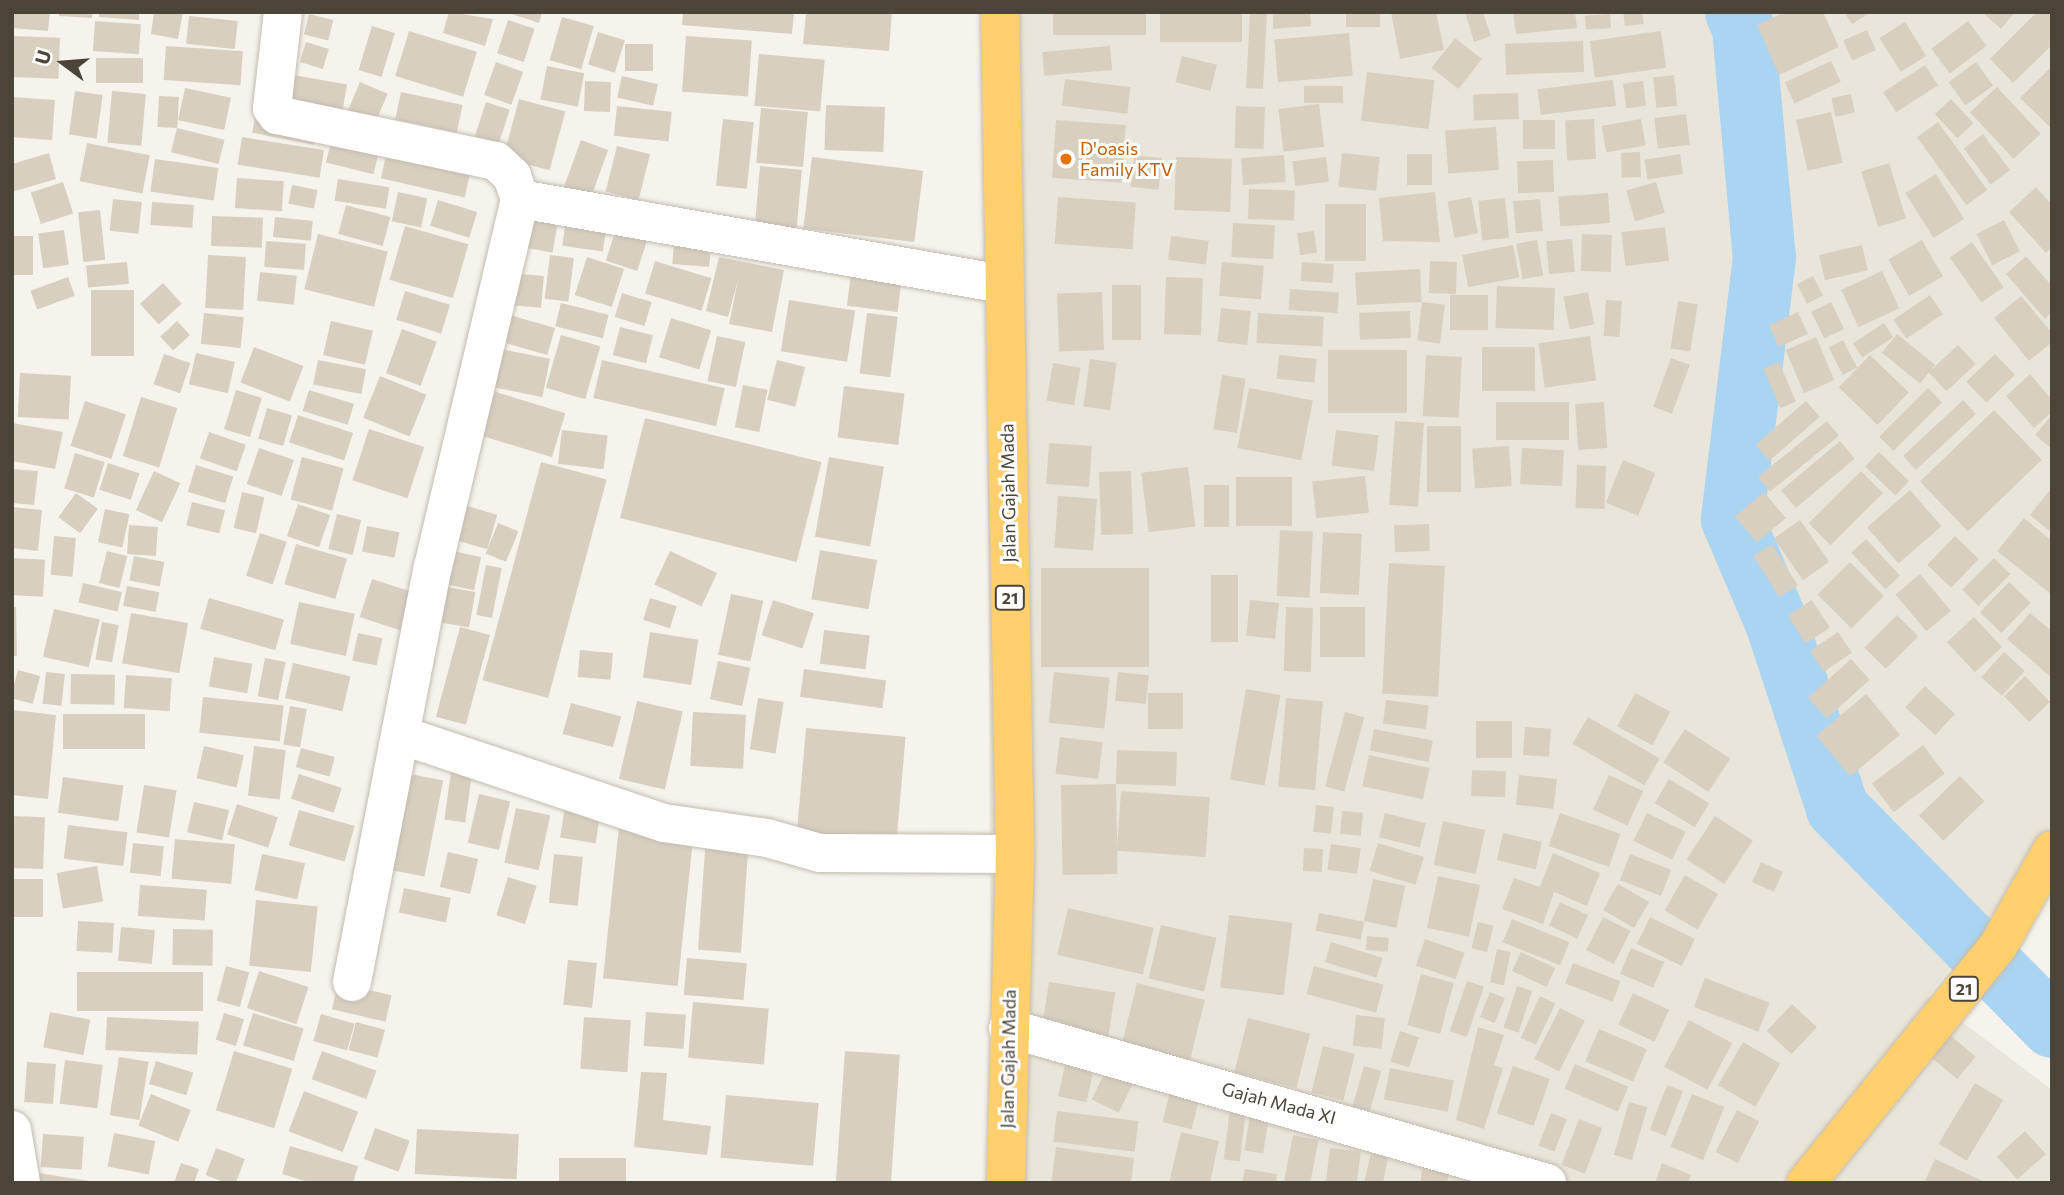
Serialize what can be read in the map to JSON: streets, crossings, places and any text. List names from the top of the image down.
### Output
{
  "streets": {
    "highway": ["Jalan Gajah Mada", "21"],
    "street": ["Gajah Mada XI"]
  },
  "crossings": [
    ["Jalan Gajah Mada", "Gajah Mada XI"]
  ],
  "places": ["D'oasis Family KTV"],
  "north": "left"
}
